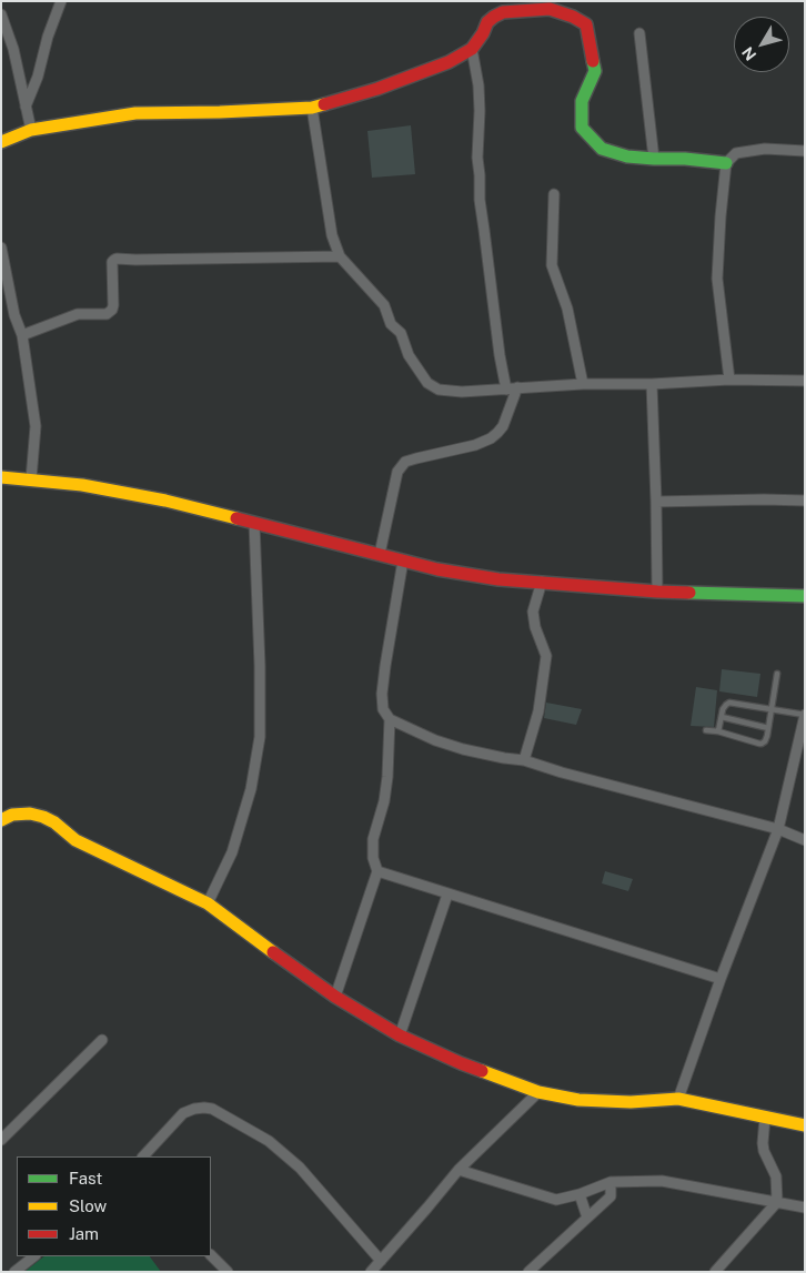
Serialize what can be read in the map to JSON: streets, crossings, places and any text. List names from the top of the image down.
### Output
{
  "legend": ["Fast", "Slow", "Jam"],
  "north": "bottom left"
}
